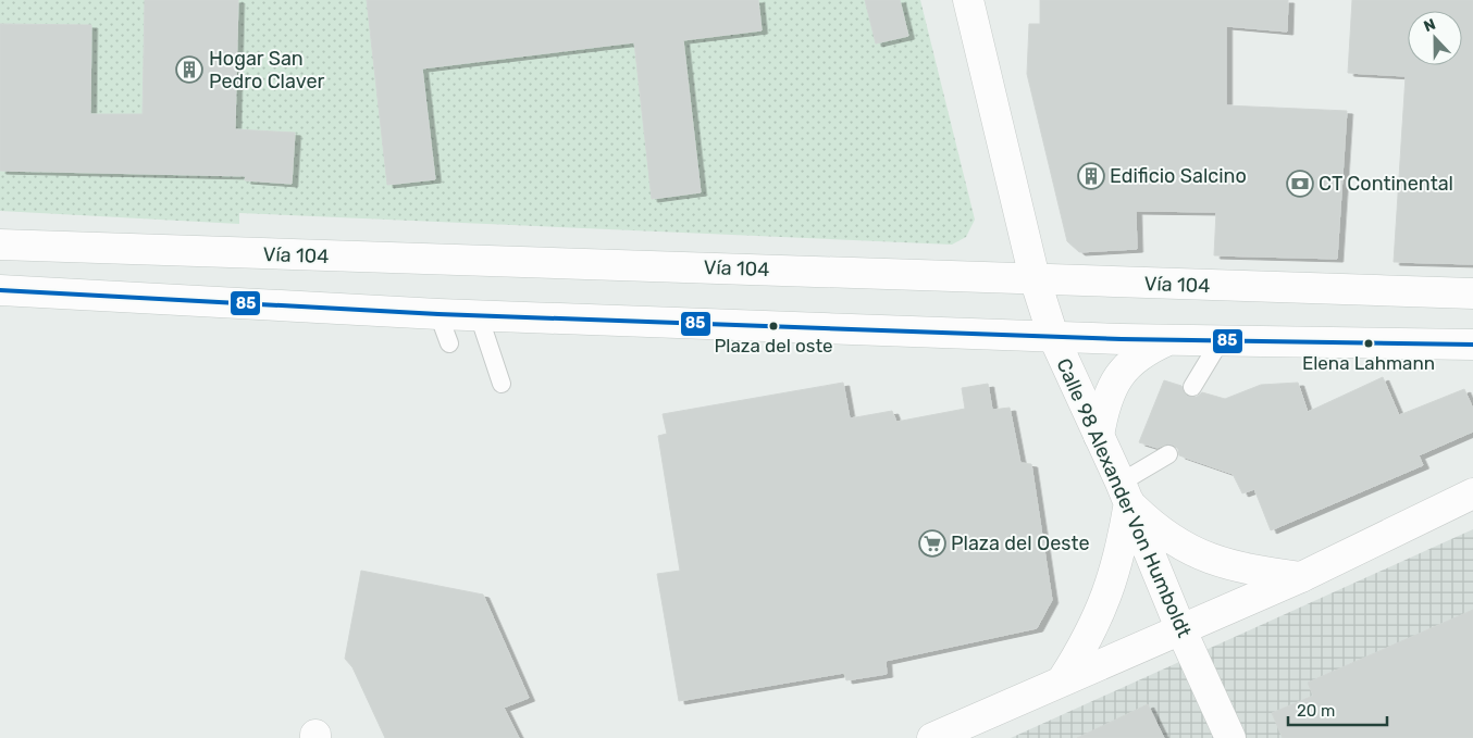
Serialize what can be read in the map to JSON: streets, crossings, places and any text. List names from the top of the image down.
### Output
{
  "streets": {
    "main road": ["Vía 104", "Calle 98 Alexander Von Humboldt"]
  },
  "crossings": [
    ["Vía 104", "Calle 98 Alexander Von Humboldt"]
  ],
  "places": {
    "building": ["Hogar San Pedro Claver", "Edificio Salcino"],
    "bank": ["CT Continental"],
    "other": ["Plaza del oste", "Elena Lahmann"],
    "supermarket": ["Plaza del Oeste"]
  },
  "lines": ["transit line 85"],
  "scale_bar": "20 m",
  "north": "top"
}
